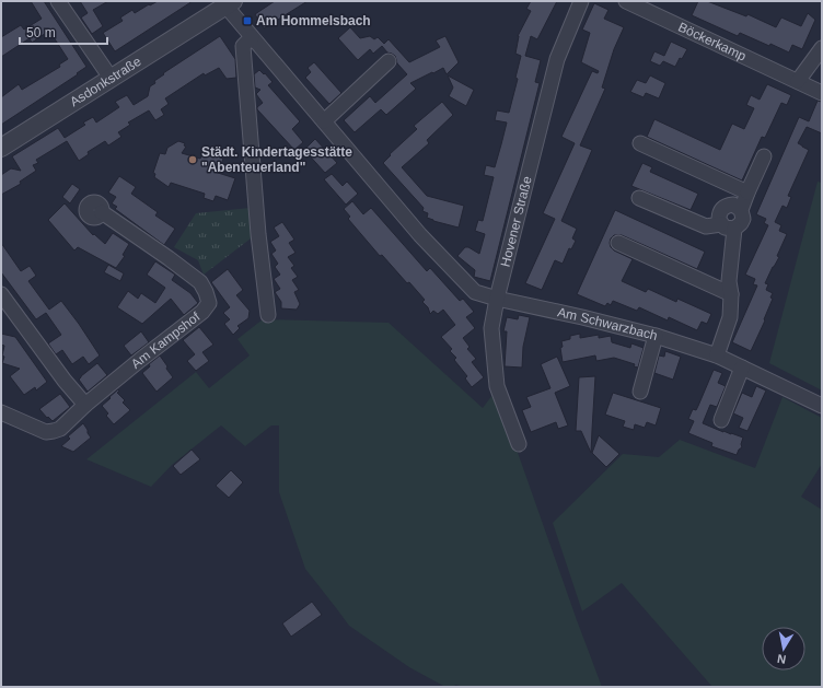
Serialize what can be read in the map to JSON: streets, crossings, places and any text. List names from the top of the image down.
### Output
{
  "streets": {
    "street": [
      "Böckerkamp",
      "Asdonkstraße",
      "Hovener Straße",
      "Am Schwarzbach",
      "Am Kampshof"
    ]
  },
  "crossings": [
    ["Hovener Straße", "Am Schwarzbach"]
  ],
  "places": {
    "transit": ["Am Hommelsbach"],
    "other": ["Städt. Kindertagesstätte \"Abenteuerland\""]
  },
  "scale_bar": "50 m",
  "north": "bottom"
}
